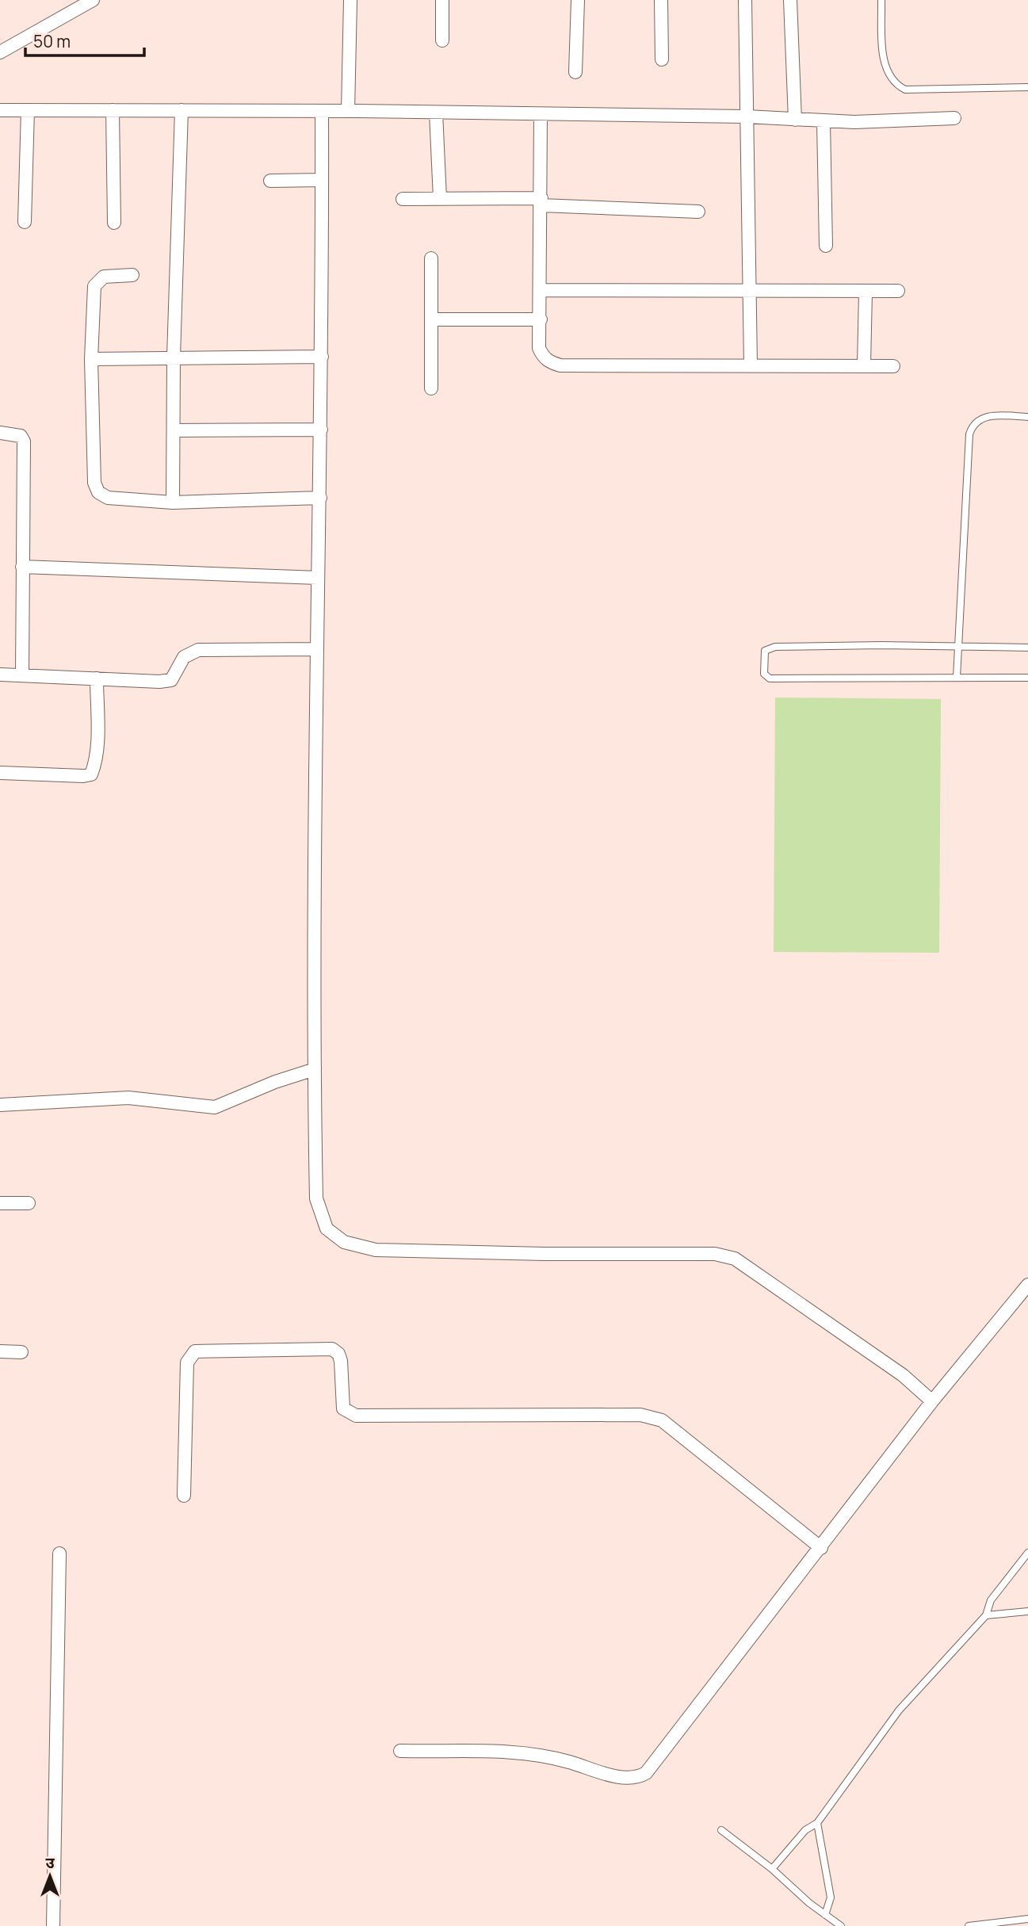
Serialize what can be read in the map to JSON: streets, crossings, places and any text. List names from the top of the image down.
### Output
{
  "scale_bar": "50 m",
  "north": "top"
}
